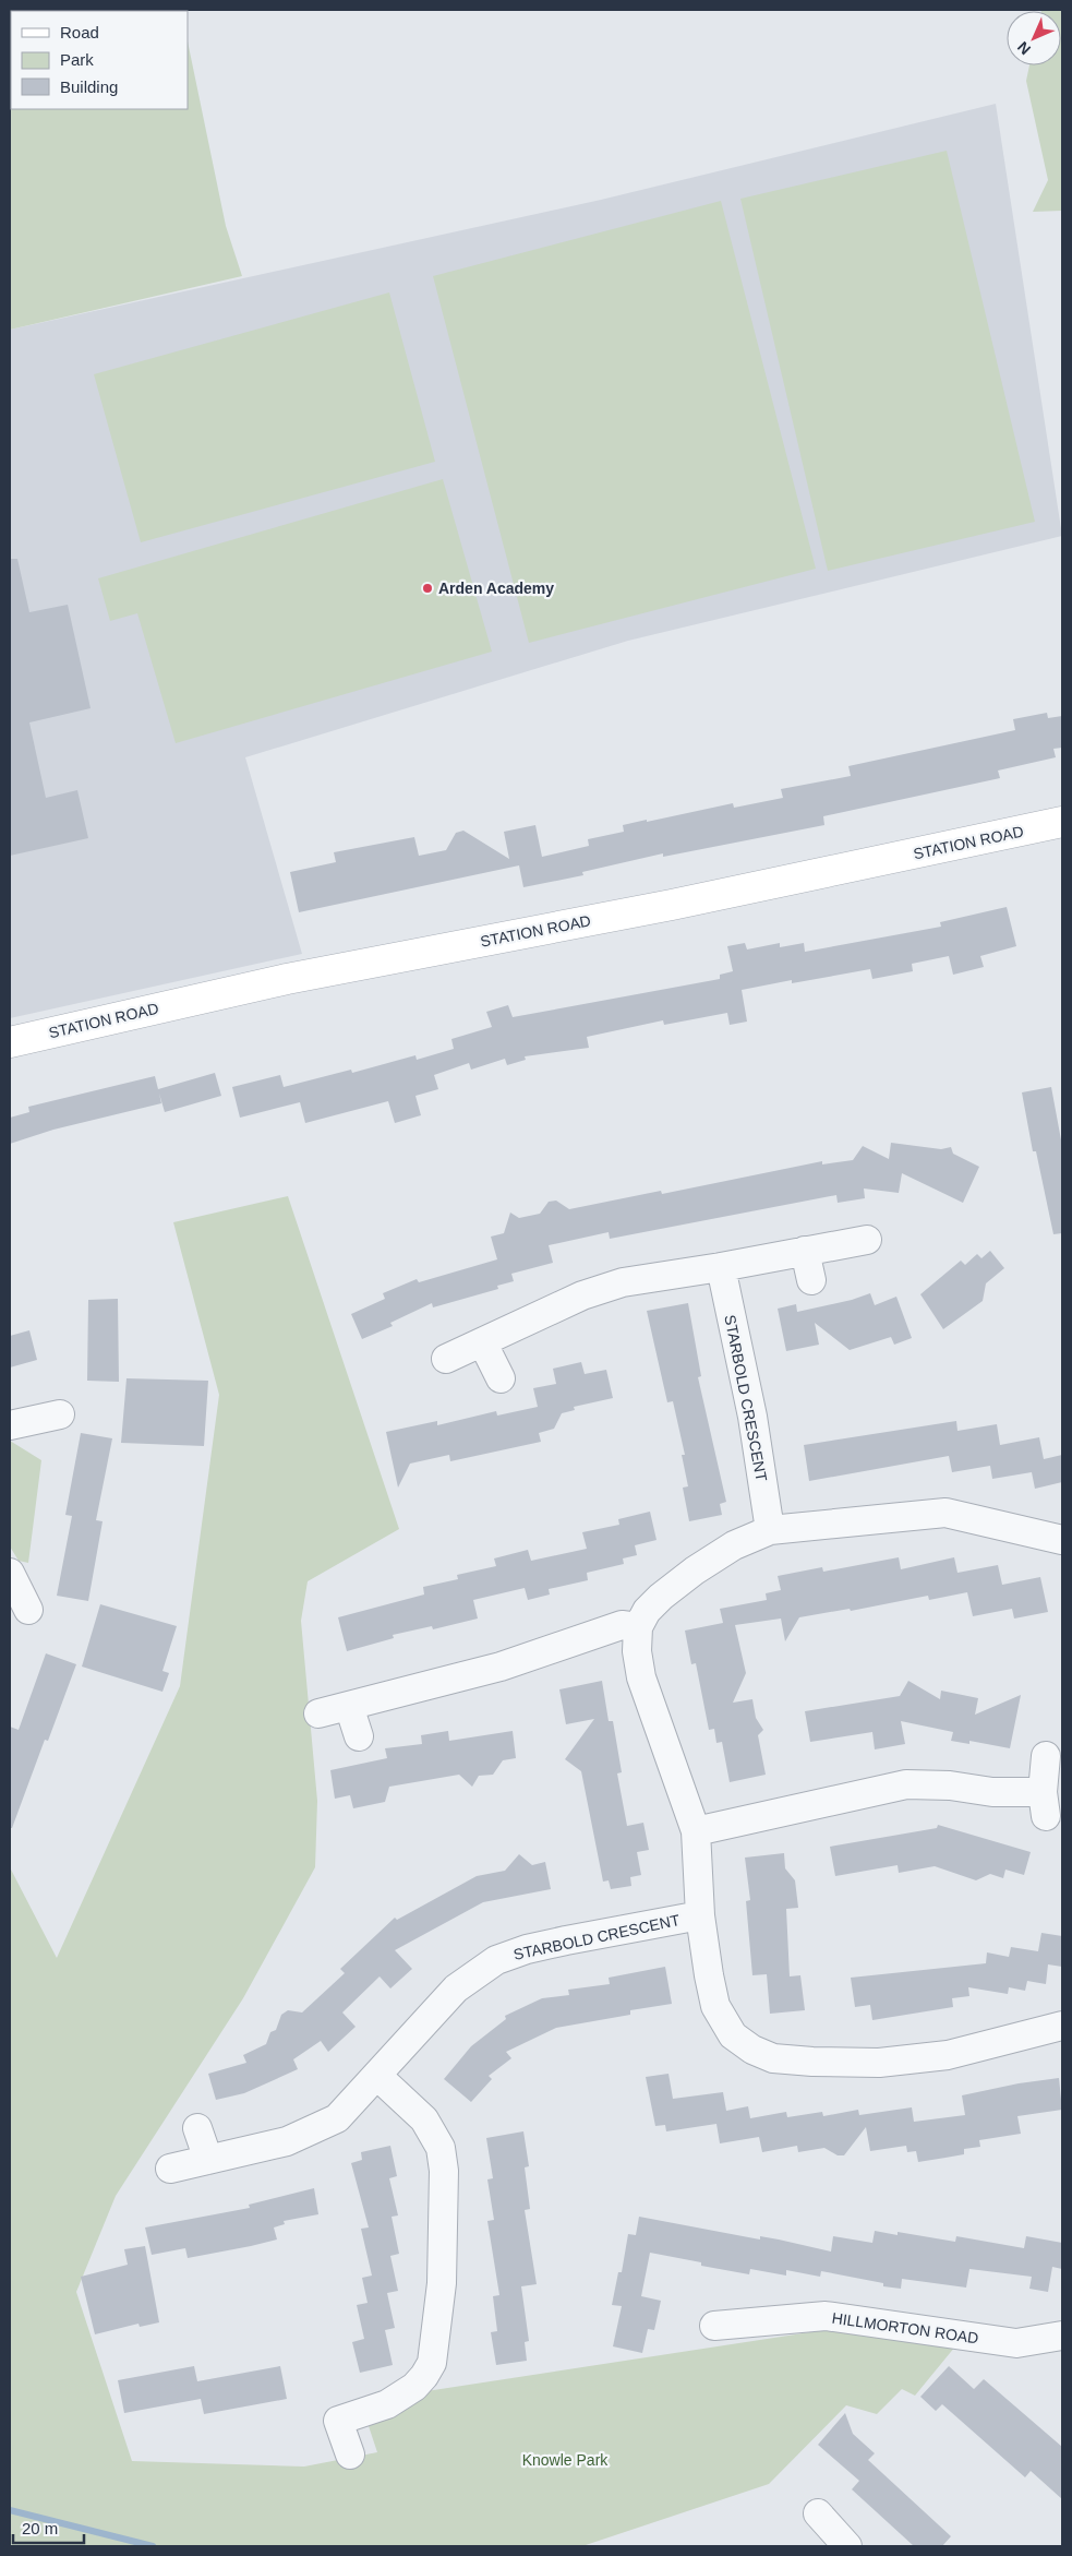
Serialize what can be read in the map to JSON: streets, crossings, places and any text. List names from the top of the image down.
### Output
{
  "streets": {
    "main road": ["STATION ROAD"],
    "street": ["STARBOLD CRESCENT", "HILLMORTON ROAD"]
  },
  "parks": ["Knowle Park"],
  "places": ["Arden Academy"],
  "legend": ["Road", "Park", "Building"],
  "scale_bar": "20 m",
  "north": "bottom left"
}
